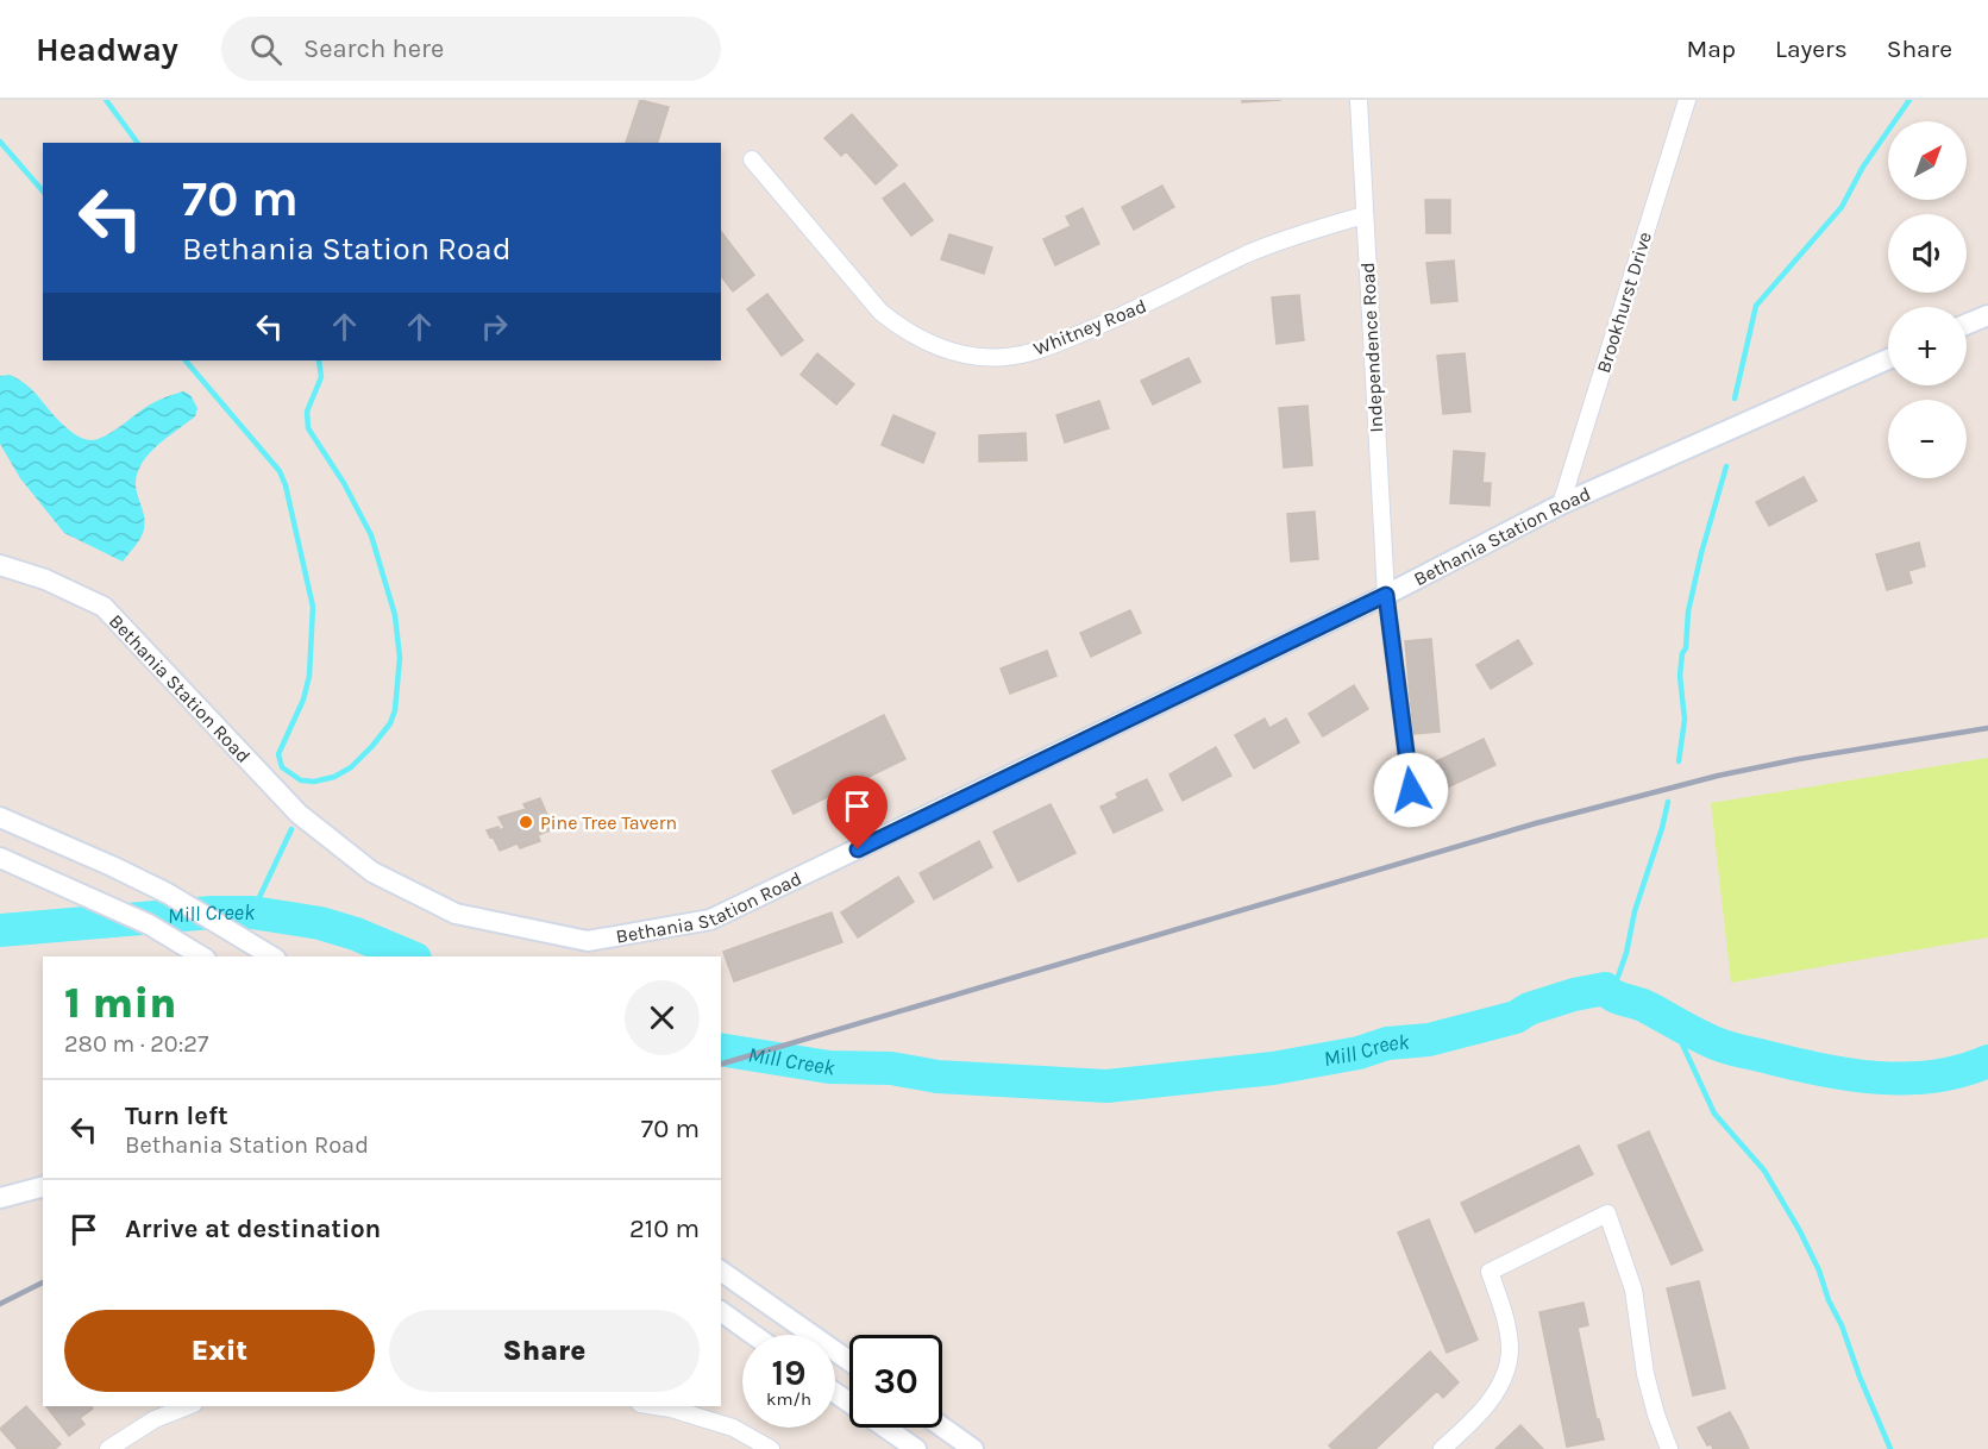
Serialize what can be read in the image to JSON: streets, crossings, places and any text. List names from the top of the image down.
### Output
{
  "streets": {
    "street": [
      "Brookhurst Drive",
      "Whitney Road",
      "Independence Road",
      "Bethania Station Road"
    ]
  },
  "crossings": [
    ["Brookhurst Drive", "Bethania Station Road"],
    ["Whitney Road", "Independence Road"],
    ["Independence Road", "Bethania Station Road"]
  ],
  "water": ["Mill Creek"],
  "places": ["Pine Tree Tavern"],
  "north": "top right",
  "page": {
    "header": "Headway",
    "search": "Search here",
    "nav": ["Map", "Layers", "Share"],
    "map_buttons": ["+", "−"],
    "turn": ["70 m", "Bethania Station Road"],
    "heading": ["1 min", "280 m · 20:27"],
    "list": [
      {
        "name": "Turn left",
        "note": "Bethania Station Road",
        "value": "70 m"
      },
      {
        "name": "Arrive at destination",
        "value": "210 m"
      }
    ],
    "buttons": ["Exit", "Share"],
    "speed": "19 km/h",
    "limit": "30"
  }
}
